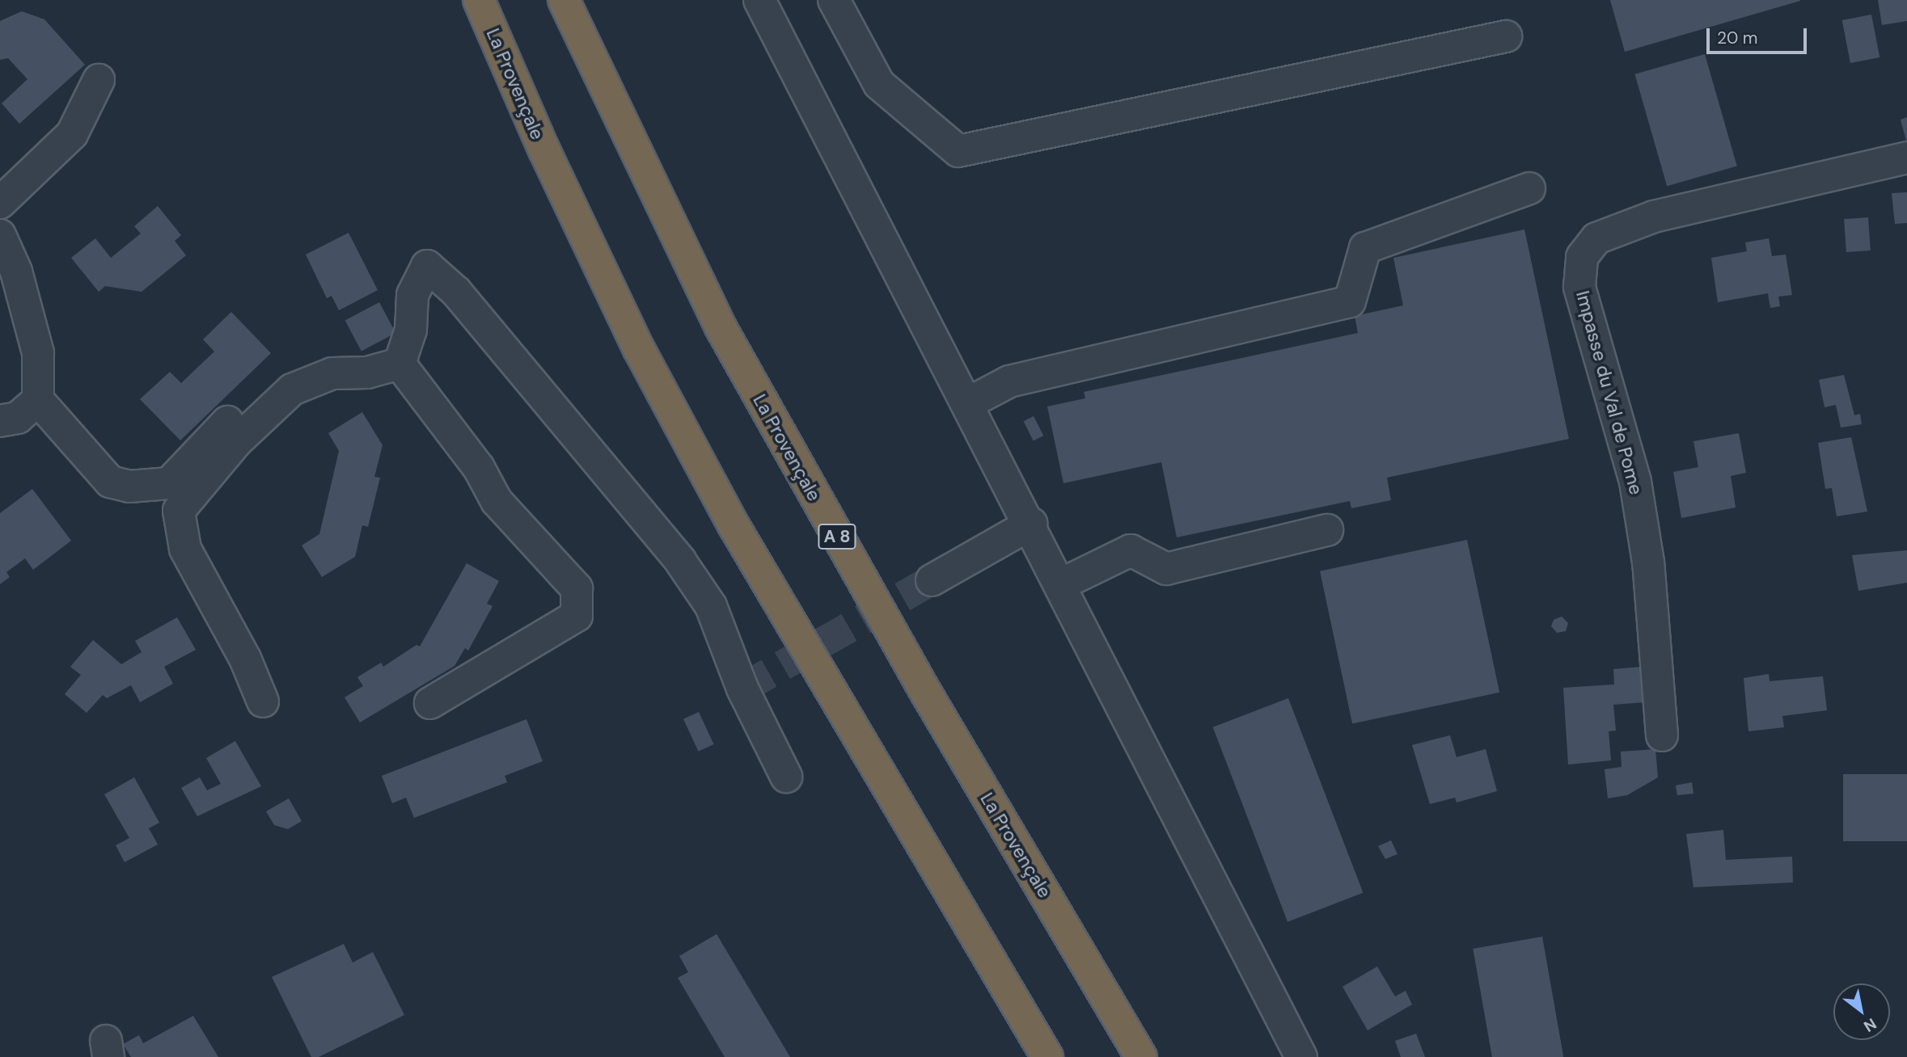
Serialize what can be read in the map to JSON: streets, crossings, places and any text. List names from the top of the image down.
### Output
{
  "streets": {
    "highway": ["La Provençale", "A 8"],
    "street": ["Impasse du Val de Pome"]
  },
  "scale_bar": "20 m",
  "north": "bottom right"
}
